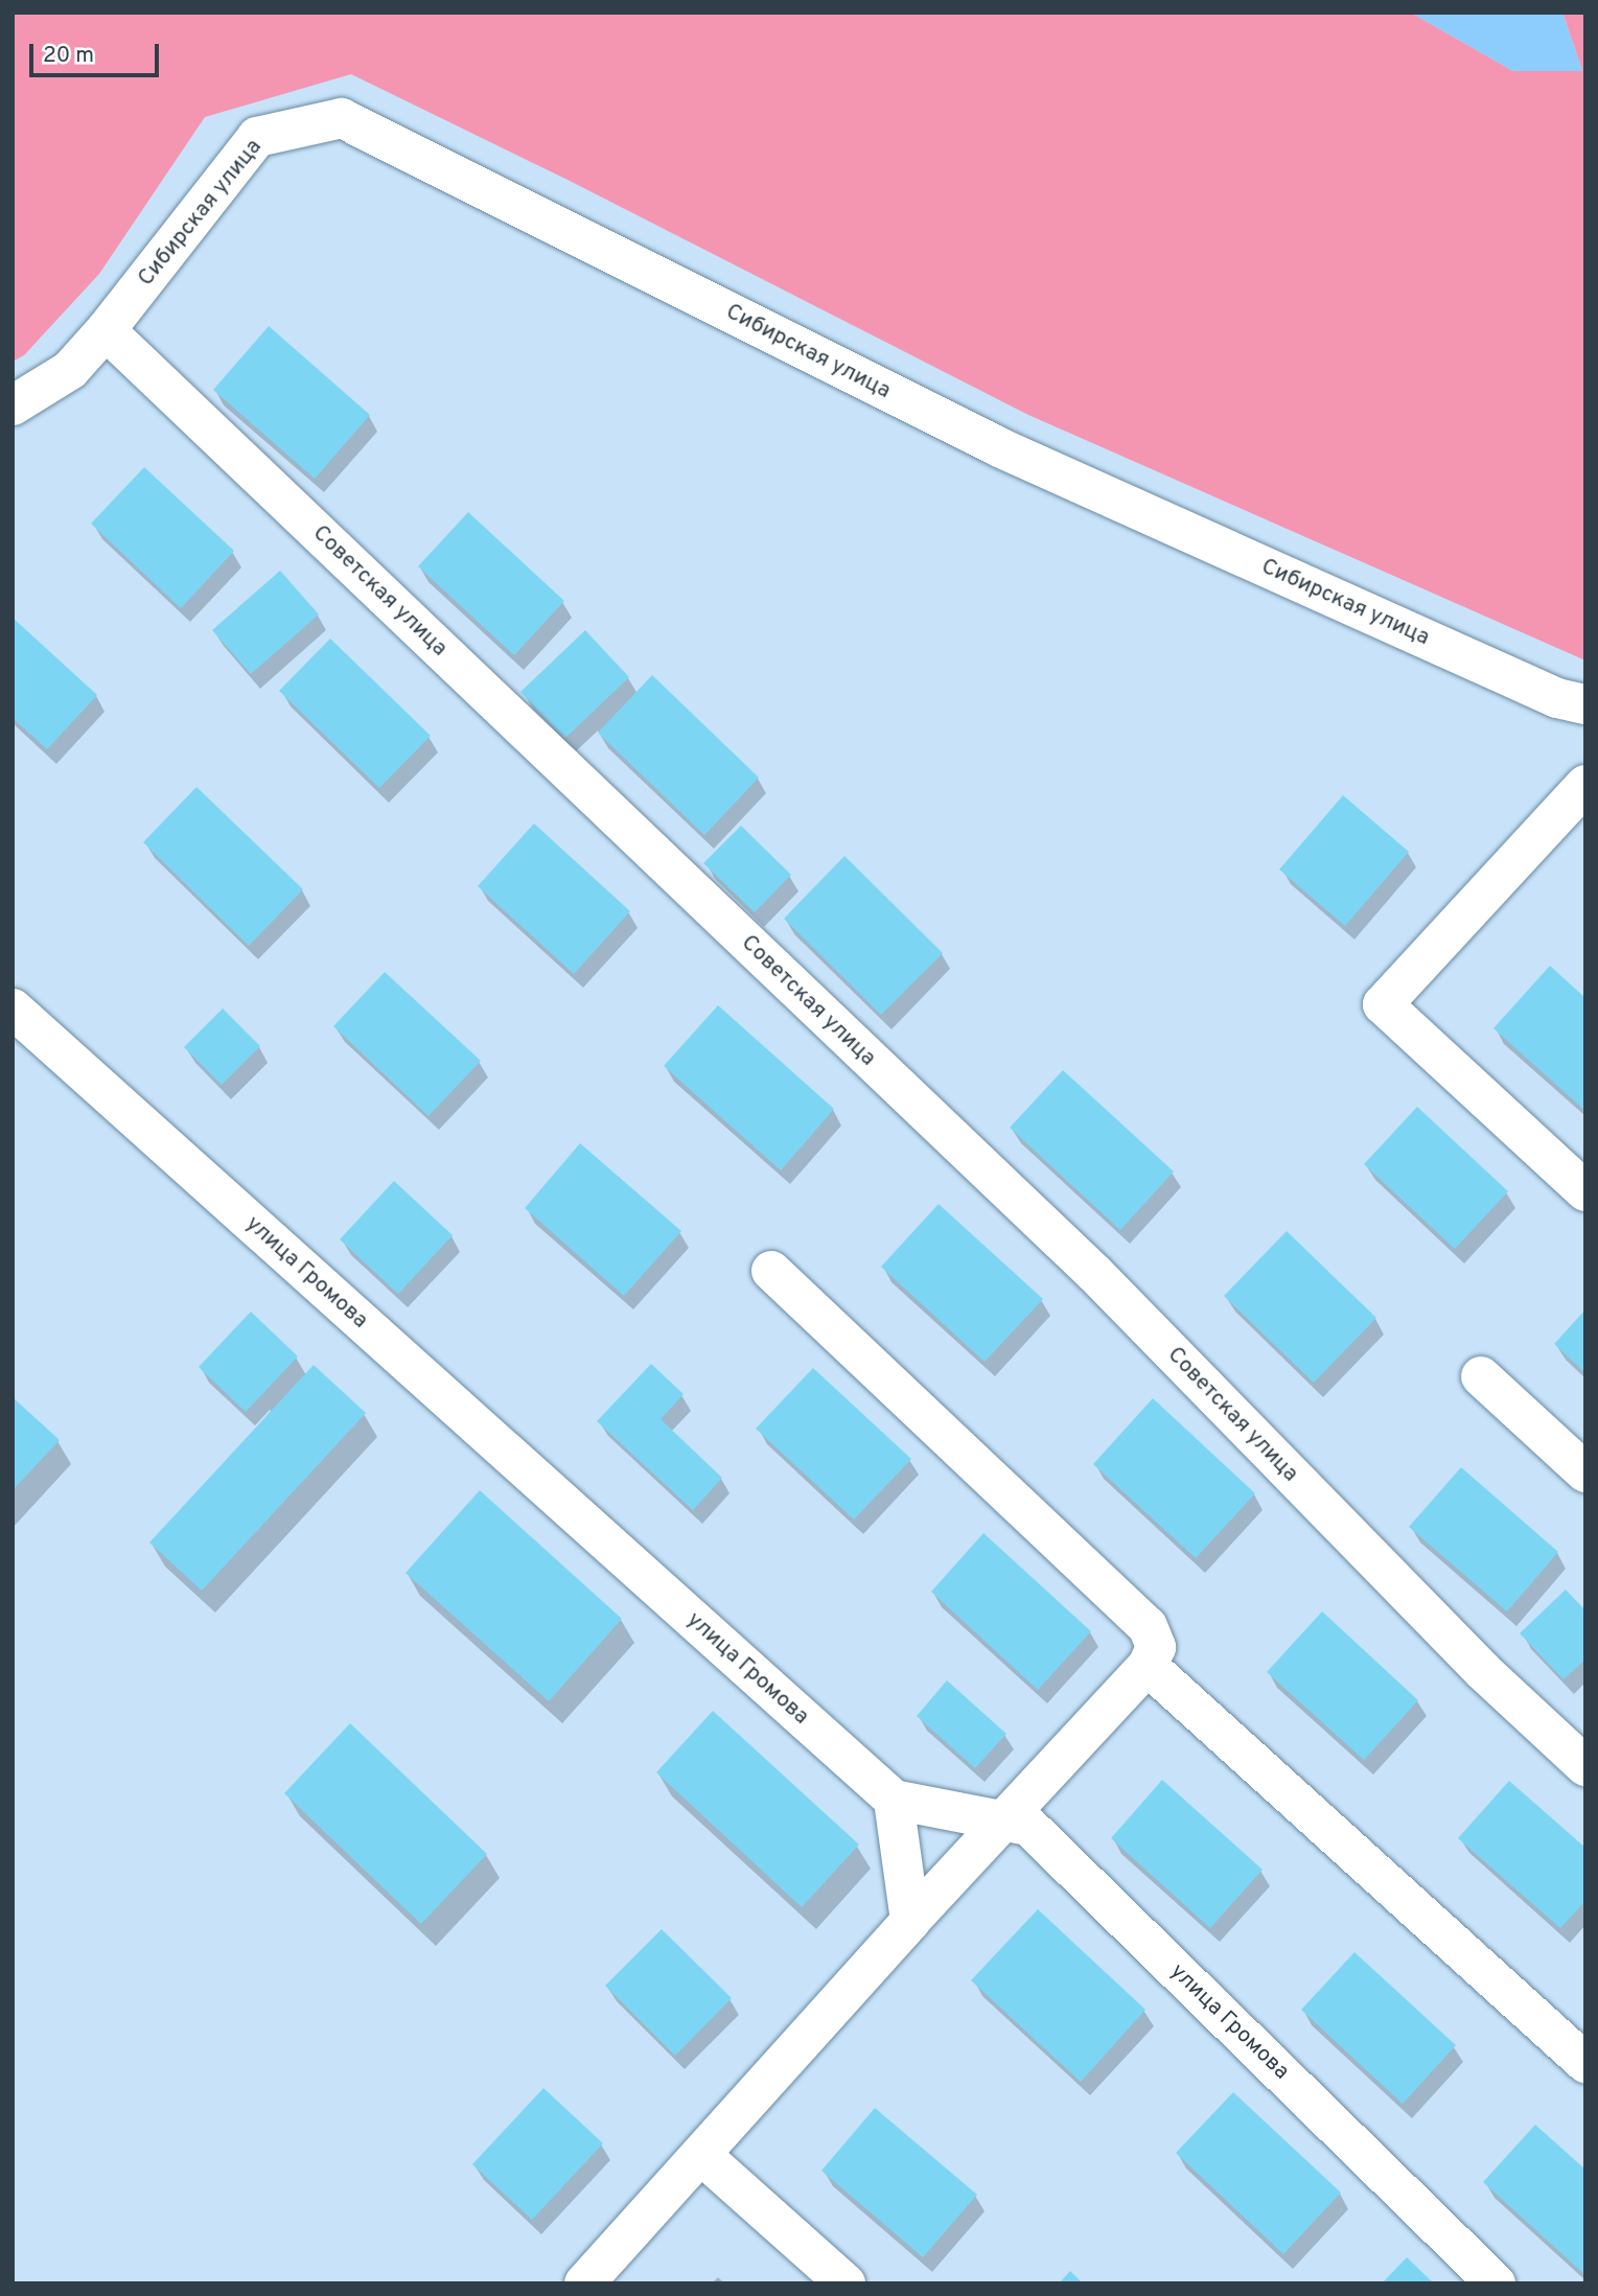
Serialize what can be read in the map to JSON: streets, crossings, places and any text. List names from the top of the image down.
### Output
{
  "streets": {
    "street": ["Сибирская улица", "Советская улица", "улица Громова"]
  },
  "crossings": [
    ["Сибирская улица", "Советская улица"]
  ],
  "scale_bar": "20 m"
}
